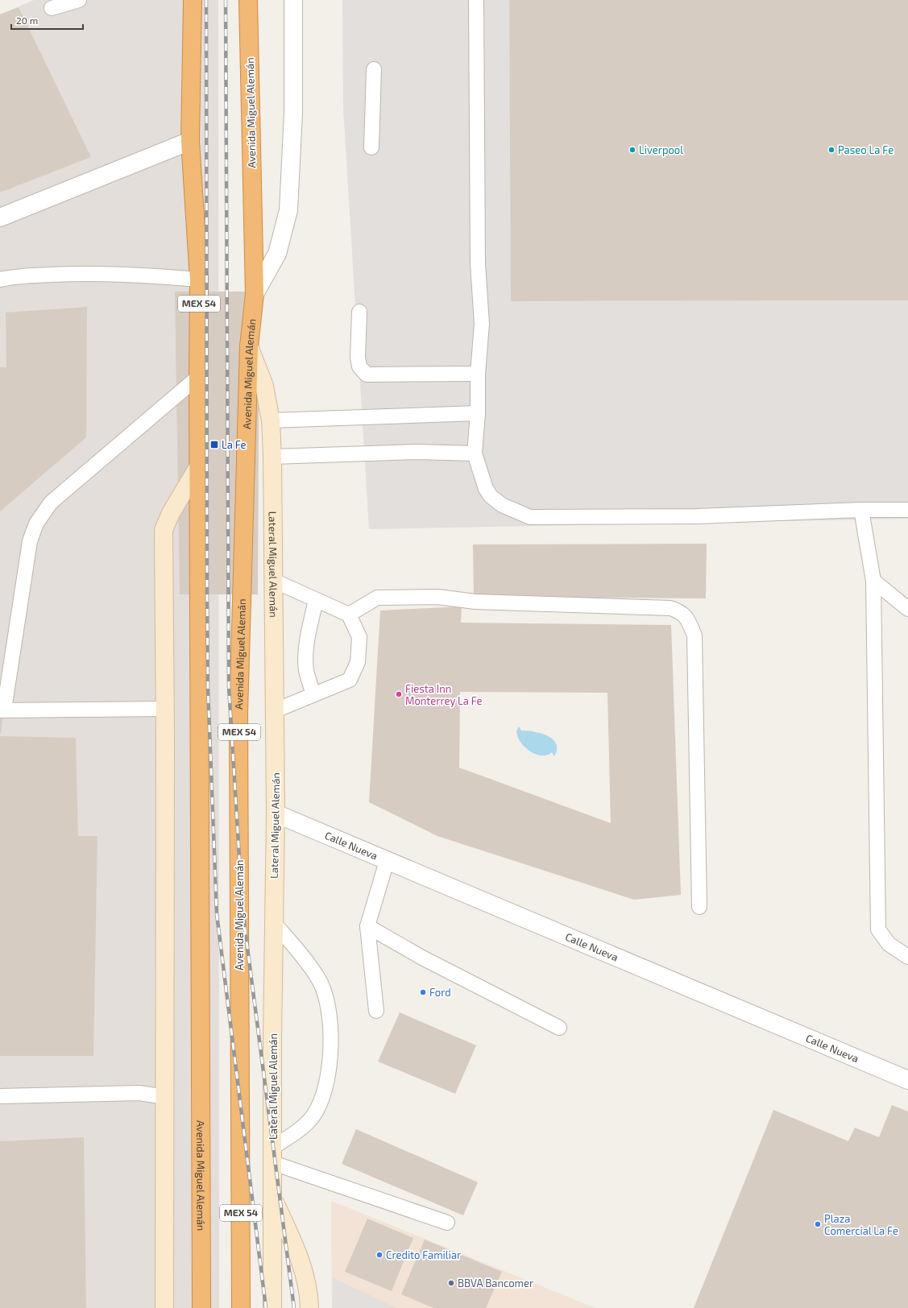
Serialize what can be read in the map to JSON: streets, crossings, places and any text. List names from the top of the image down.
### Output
{
  "streets": {
    "highway": ["Avenida Miguel Alemán", "MEX 54"],
    "street": ["Lateral Miguel Alemán", "Calle Nueva"]
  },
  "crossings": [
    ["Avenida Miguel Alemán", "Lateral Miguel Alemán"],
    ["Lateral Miguel Alemán", "Calle Nueva"]
  ],
  "places": {
    "other": [
      "Liverpool",
      "Paseo La Fe",
      "Fiesta Inn Monterrey La Fe",
      "Ford",
      "Plaza Comercial La Fe",
      "Credito Familiar",
      "BBVA Bancomer"
    ],
    "transit": ["La Fe"]
  },
  "scale_bar": "20 m"
}
